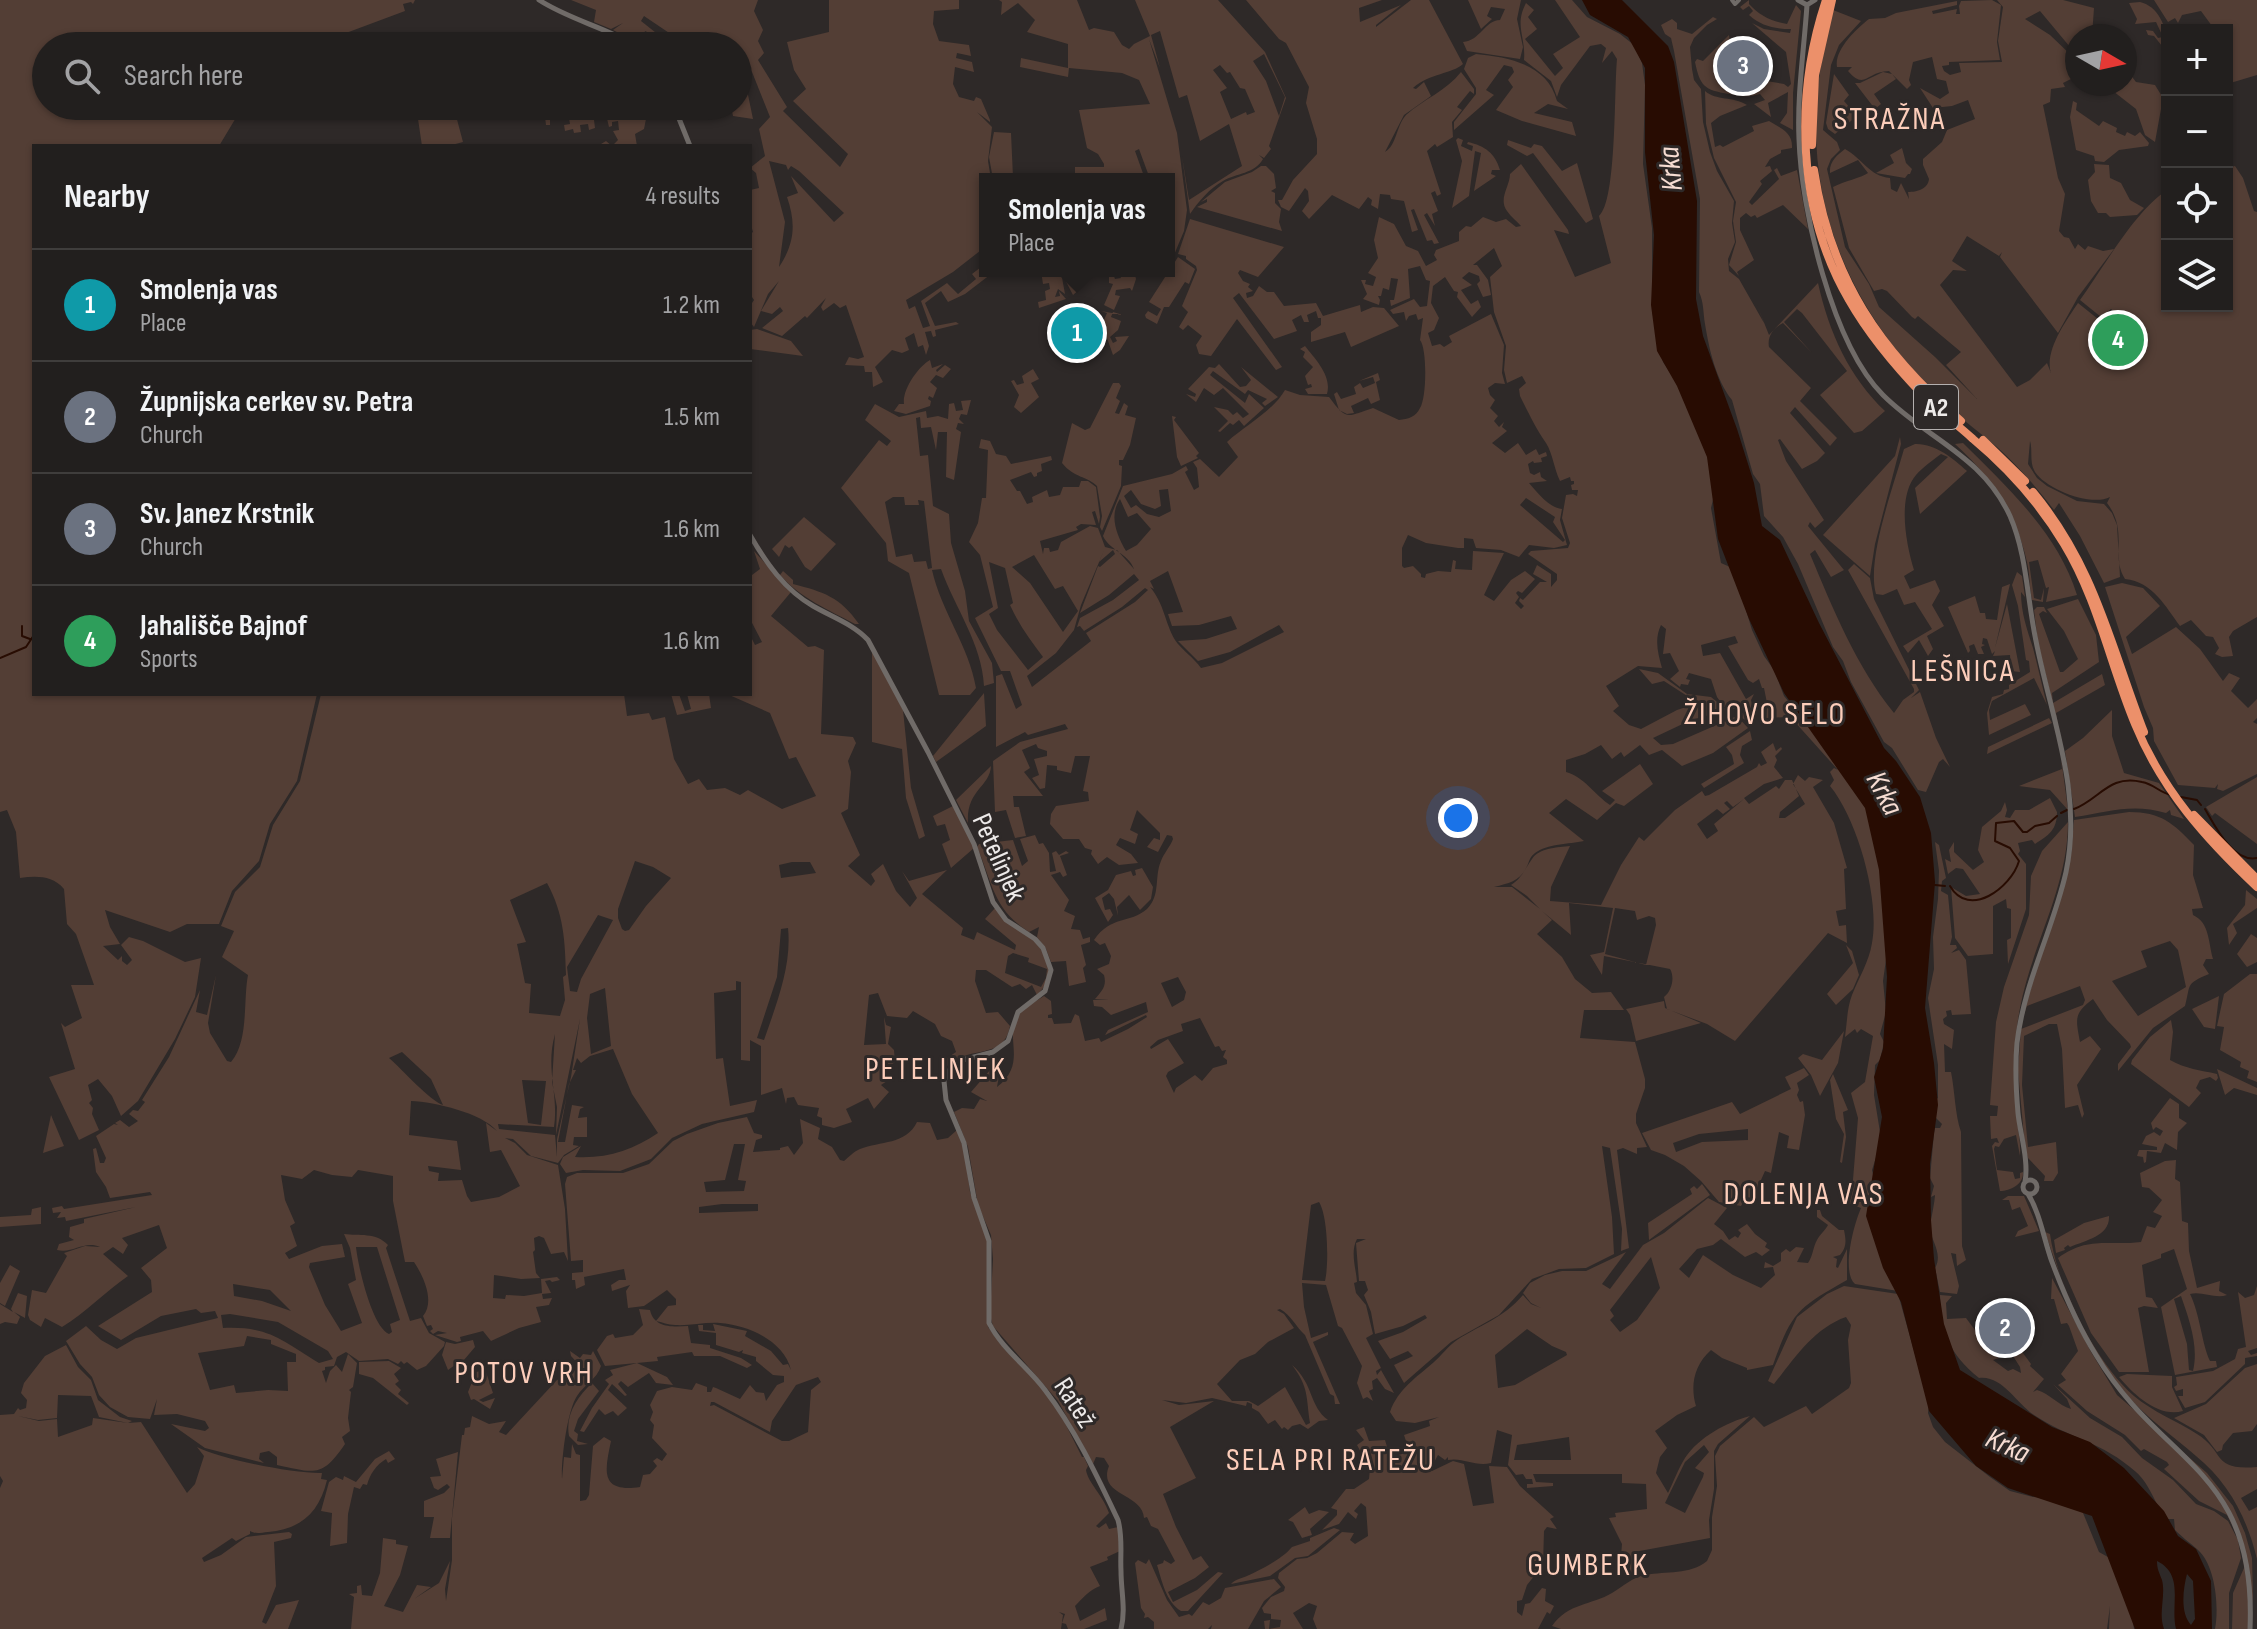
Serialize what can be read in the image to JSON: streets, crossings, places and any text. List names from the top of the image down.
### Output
{
  "streets": {
    "highway": ["A2"],
    "main road": ["Petelinjek", "Ratež"]
  },
  "crossings": [
    ["Petelinjek", "Ratež"]
  ],
  "districts": [
    "STRAŽNA",
    "LEŠNICA",
    "ŽIHOVO SELO",
    "PETELINJEK",
    "DOLENJA VAS",
    "POTOV VRH",
    "SELA PRI RATEŽU",
    "GUMBERK"
  ],
  "water": ["Krka"],
  "north": "right",
  "page": {
    "map_buttons": ["+", "−"],
    "search": "Search here",
    "pins": [
      "3",
      "1",
      "4",
      "2"
    ],
    "heading": ["Nearby", "4 results"],
    "popup": ["Smolenja vas", "Place"],
    "list": [
      {
        "mark": "1",
        "name": "Smolenja vas",
        "note": "Place",
        "value": "1.2 km"
      },
      {
        "mark": "2",
        "name": "Župnijska cerkev sv. Petra",
        "note": "Church",
        "value": "1.5 km"
      },
      {
        "mark": "3",
        "name": "Sv. Janez Krstnik",
        "note": "Church",
        "value": "1.6 km"
      },
      {
        "mark": "4",
        "name": "Jahališče Bajnof",
        "note": "Sports",
        "value": "1.6 km"
      }
    ]
  }
}
